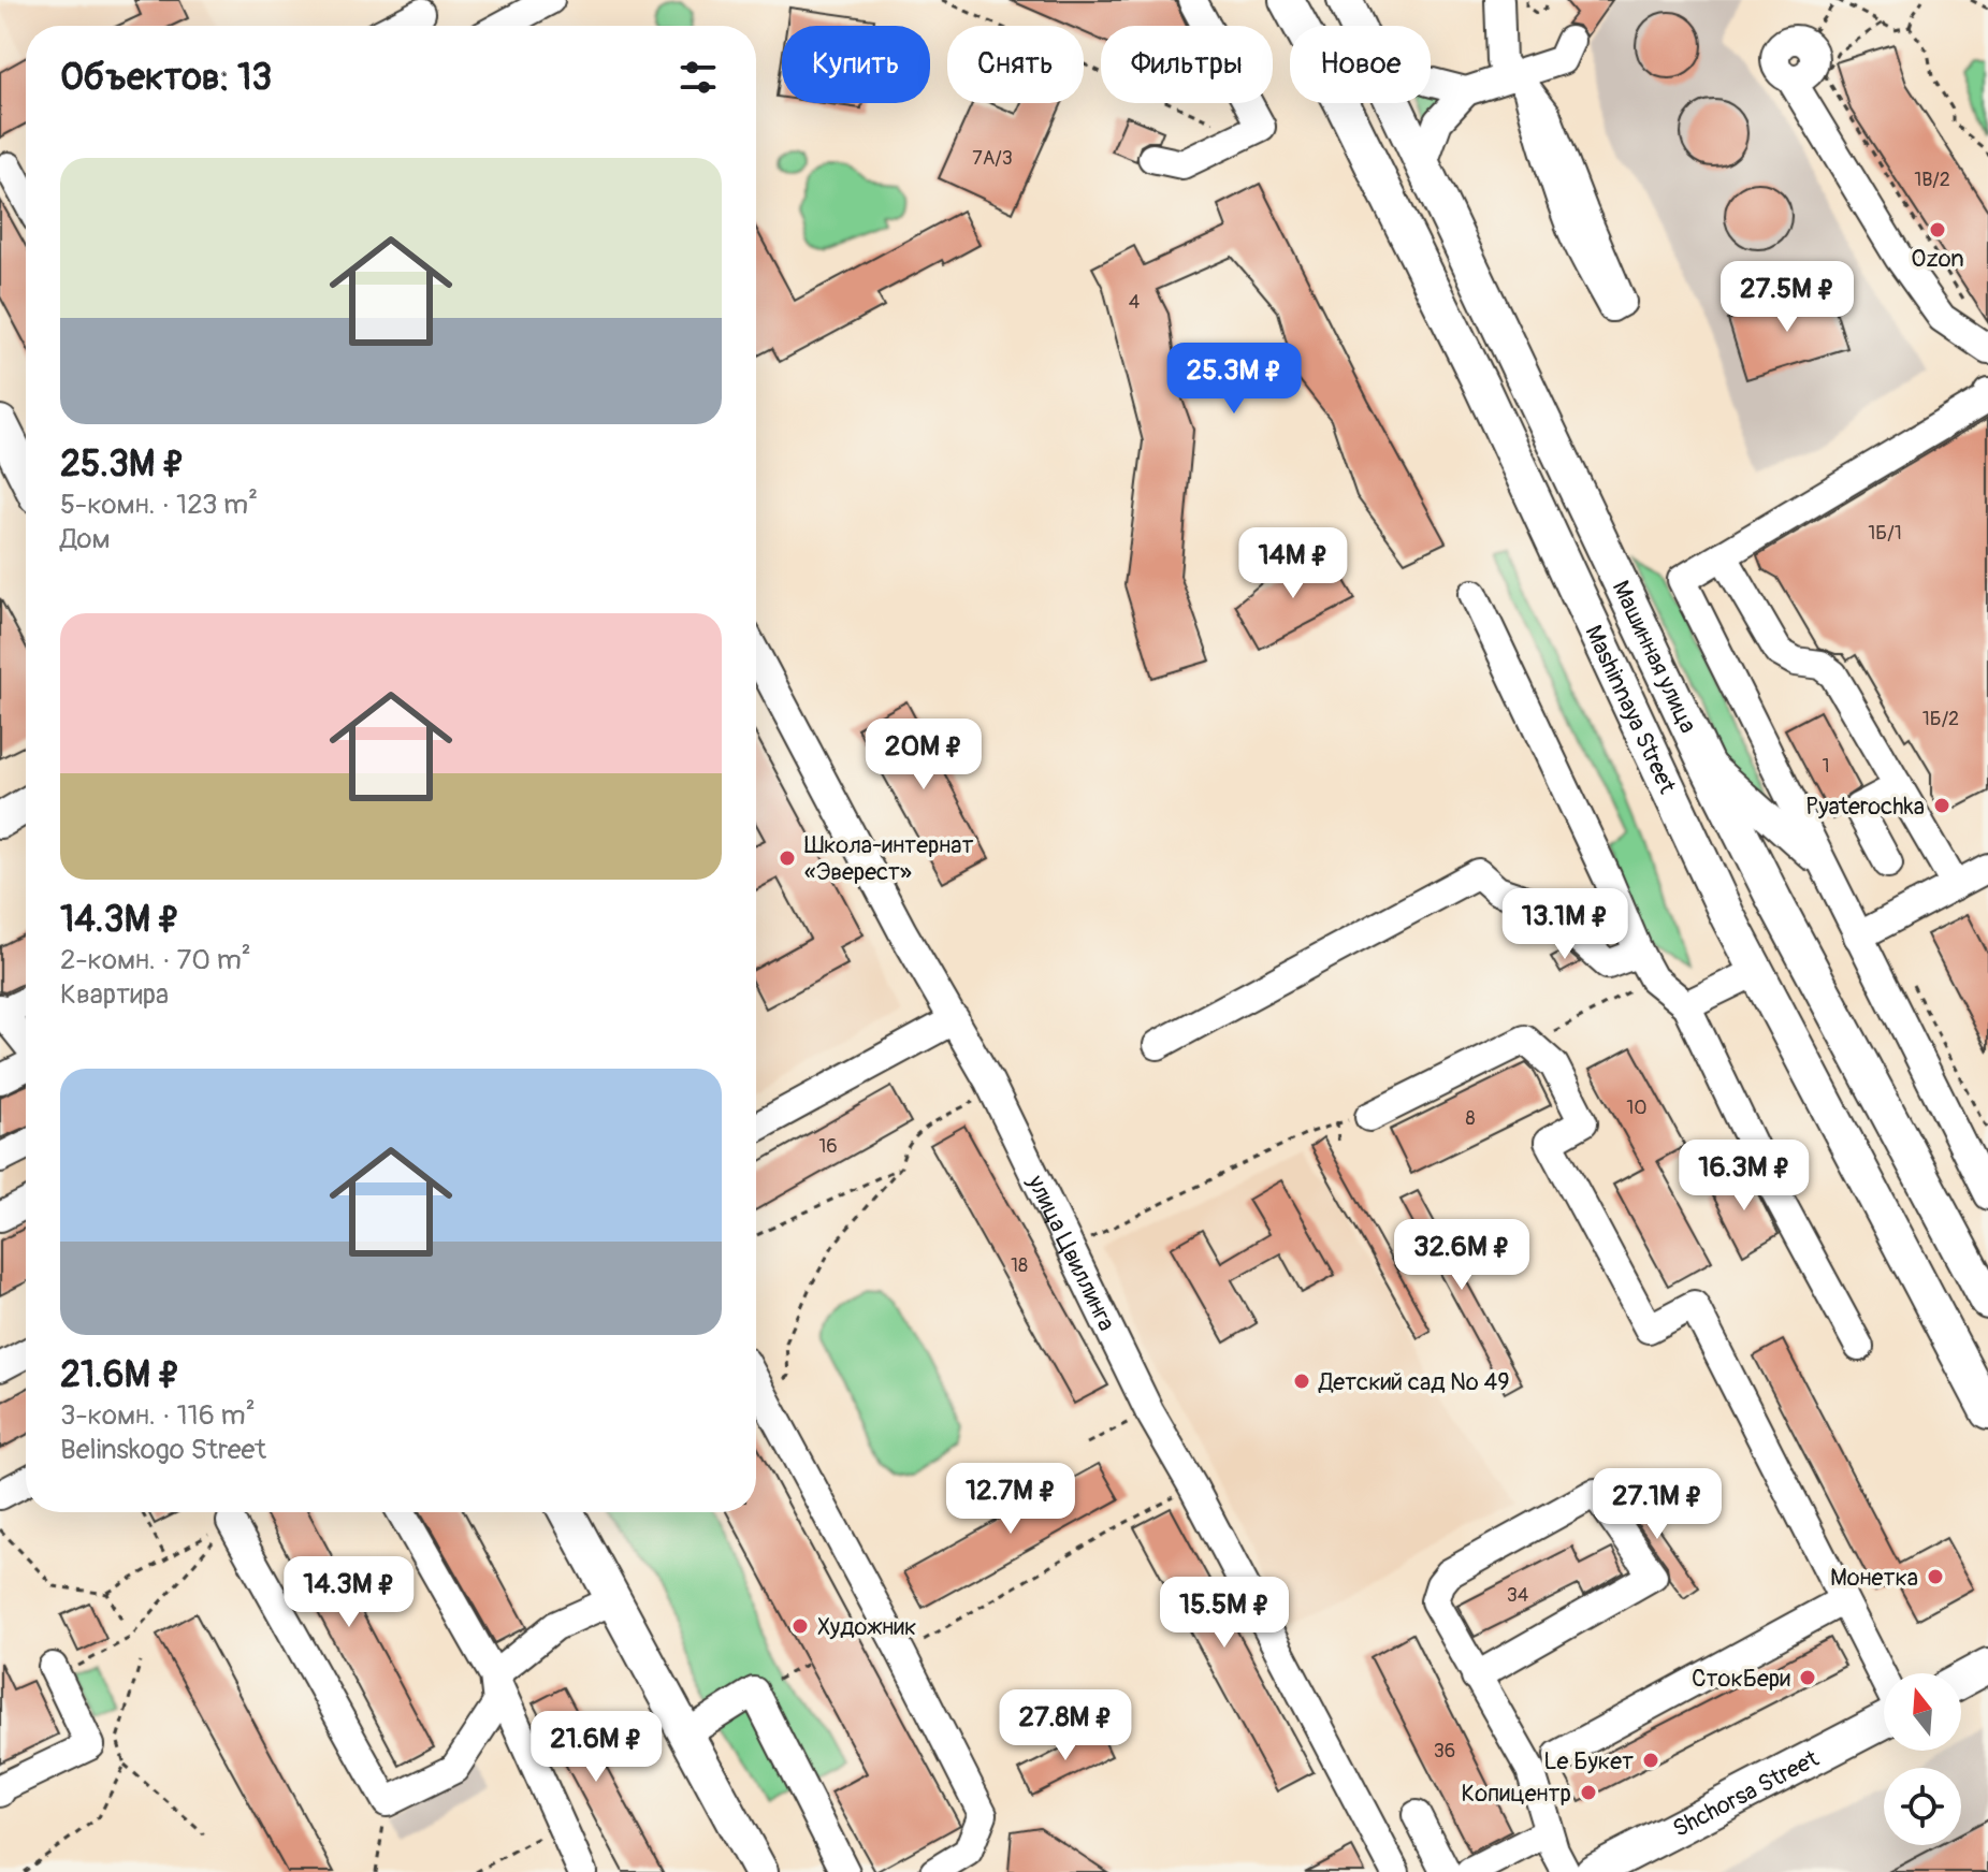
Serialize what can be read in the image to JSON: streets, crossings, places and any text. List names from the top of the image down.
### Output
{
  "streets": {
    "main road": ["Машинная улица", "Mashinnaya Street", "Shchorsa Street"],
    "street": ["улица Цвиллинга"]
  },
  "places": [
    "Ozon",
    "Pyaterochka",
    "Школа-интернат «Эверест»",
    "Детский сад № 49",
    "Монетка",
    "Художник",
    "СтокБери",
    "Le Букет",
    "Копицентр"
  ],
  "house_numbers": [
    "7А/3",
    "1В/2",
    "4",
    "1Б/1",
    "1Б/2",
    "1",
    "10",
    "8",
    "16",
    "18",
    "34",
    "36"
  ],
  "north": "top",
  "page": {
    "chip": [
      "Купить",
      "Снять",
      "Фильтры",
      "Новое"
    ],
    "heading": "Объектов: 13",
    "list": [
      {
        "name": "25.3M ₽",
        "note": "5-комн. · 123 m² · Дом"
      },
      {
        "name": "14.3M ₽",
        "note": "2-комн. · 70 m² · Квартира"
      },
      {
        "name": "21.6M ₽",
        "note": "3-комн. · 116 m² · Belinskogo Street"
      }
    ],
    "price": [
      "27.5M ₽",
      "25.3M ₽",
      "14M ₽",
      "20M ₽",
      "13.1M ₽",
      "16.3M ₽",
      "32.6M ₽",
      "12.7M ₽",
      "27.1M ₽",
      "14.3M ₽",
      "15.5M ₽",
      "27.8M ₽",
      "21.6M ₽"
    ]
  }
}
